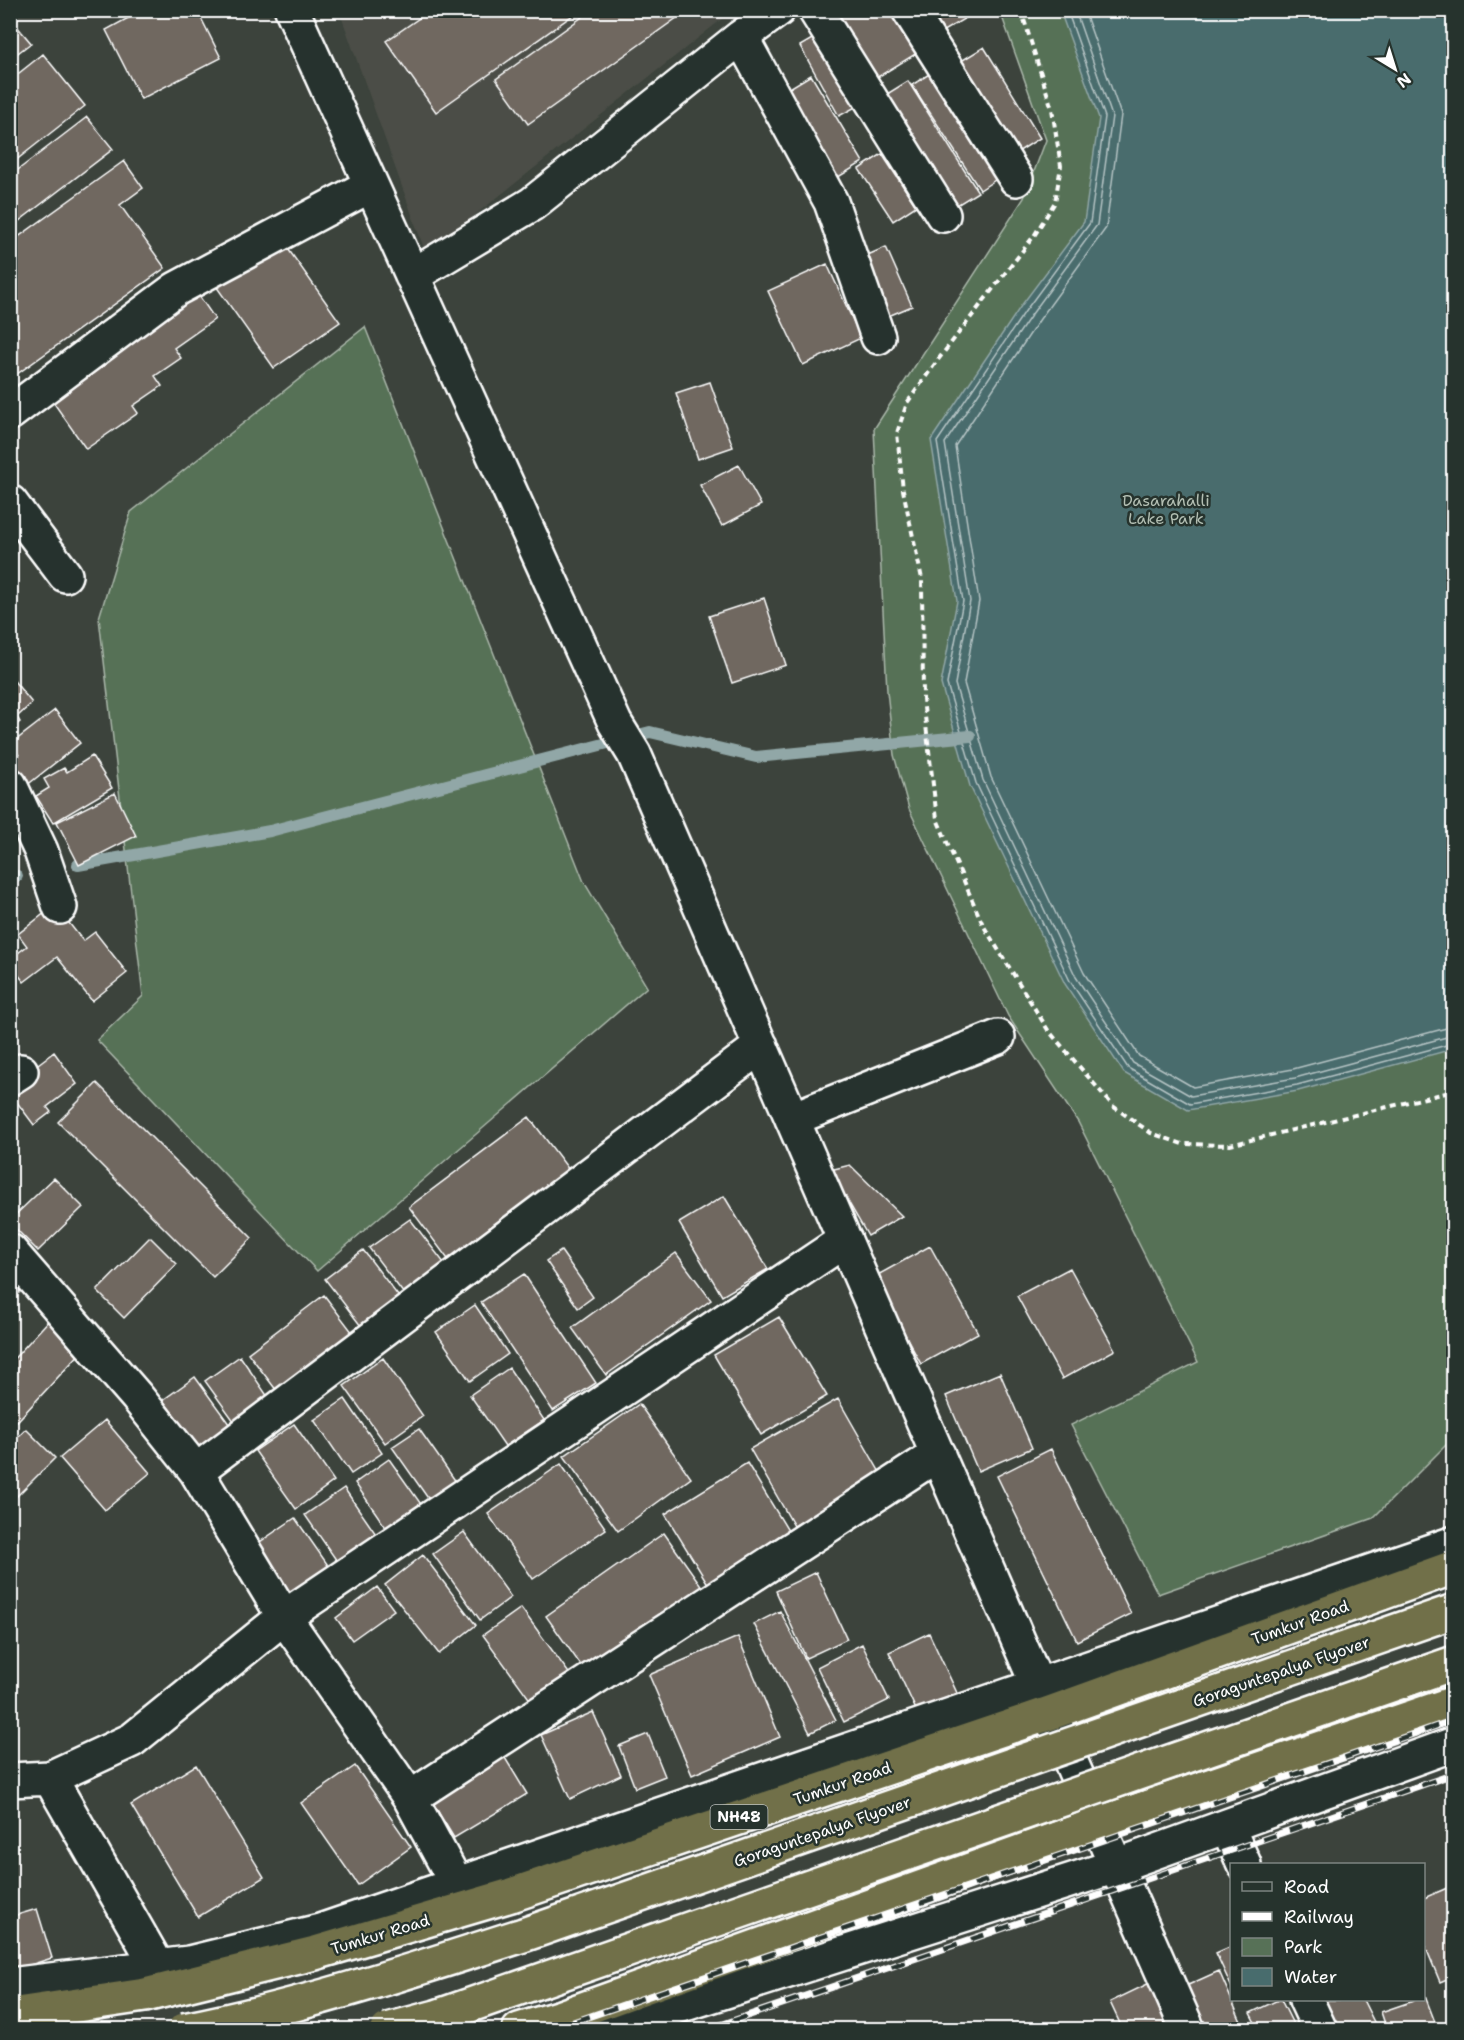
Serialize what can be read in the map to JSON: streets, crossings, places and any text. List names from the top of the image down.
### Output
{
  "streets": {
    "highway": ["Tumkur Road", "Goraguntepalya Flyover", "NH48"]
  },
  "parks": ["Dasarahalli Lake Park"],
  "legend": [
    "Road",
    "Railway",
    "Park",
    "Water"
  ],
  "north": "bottom right"
}
